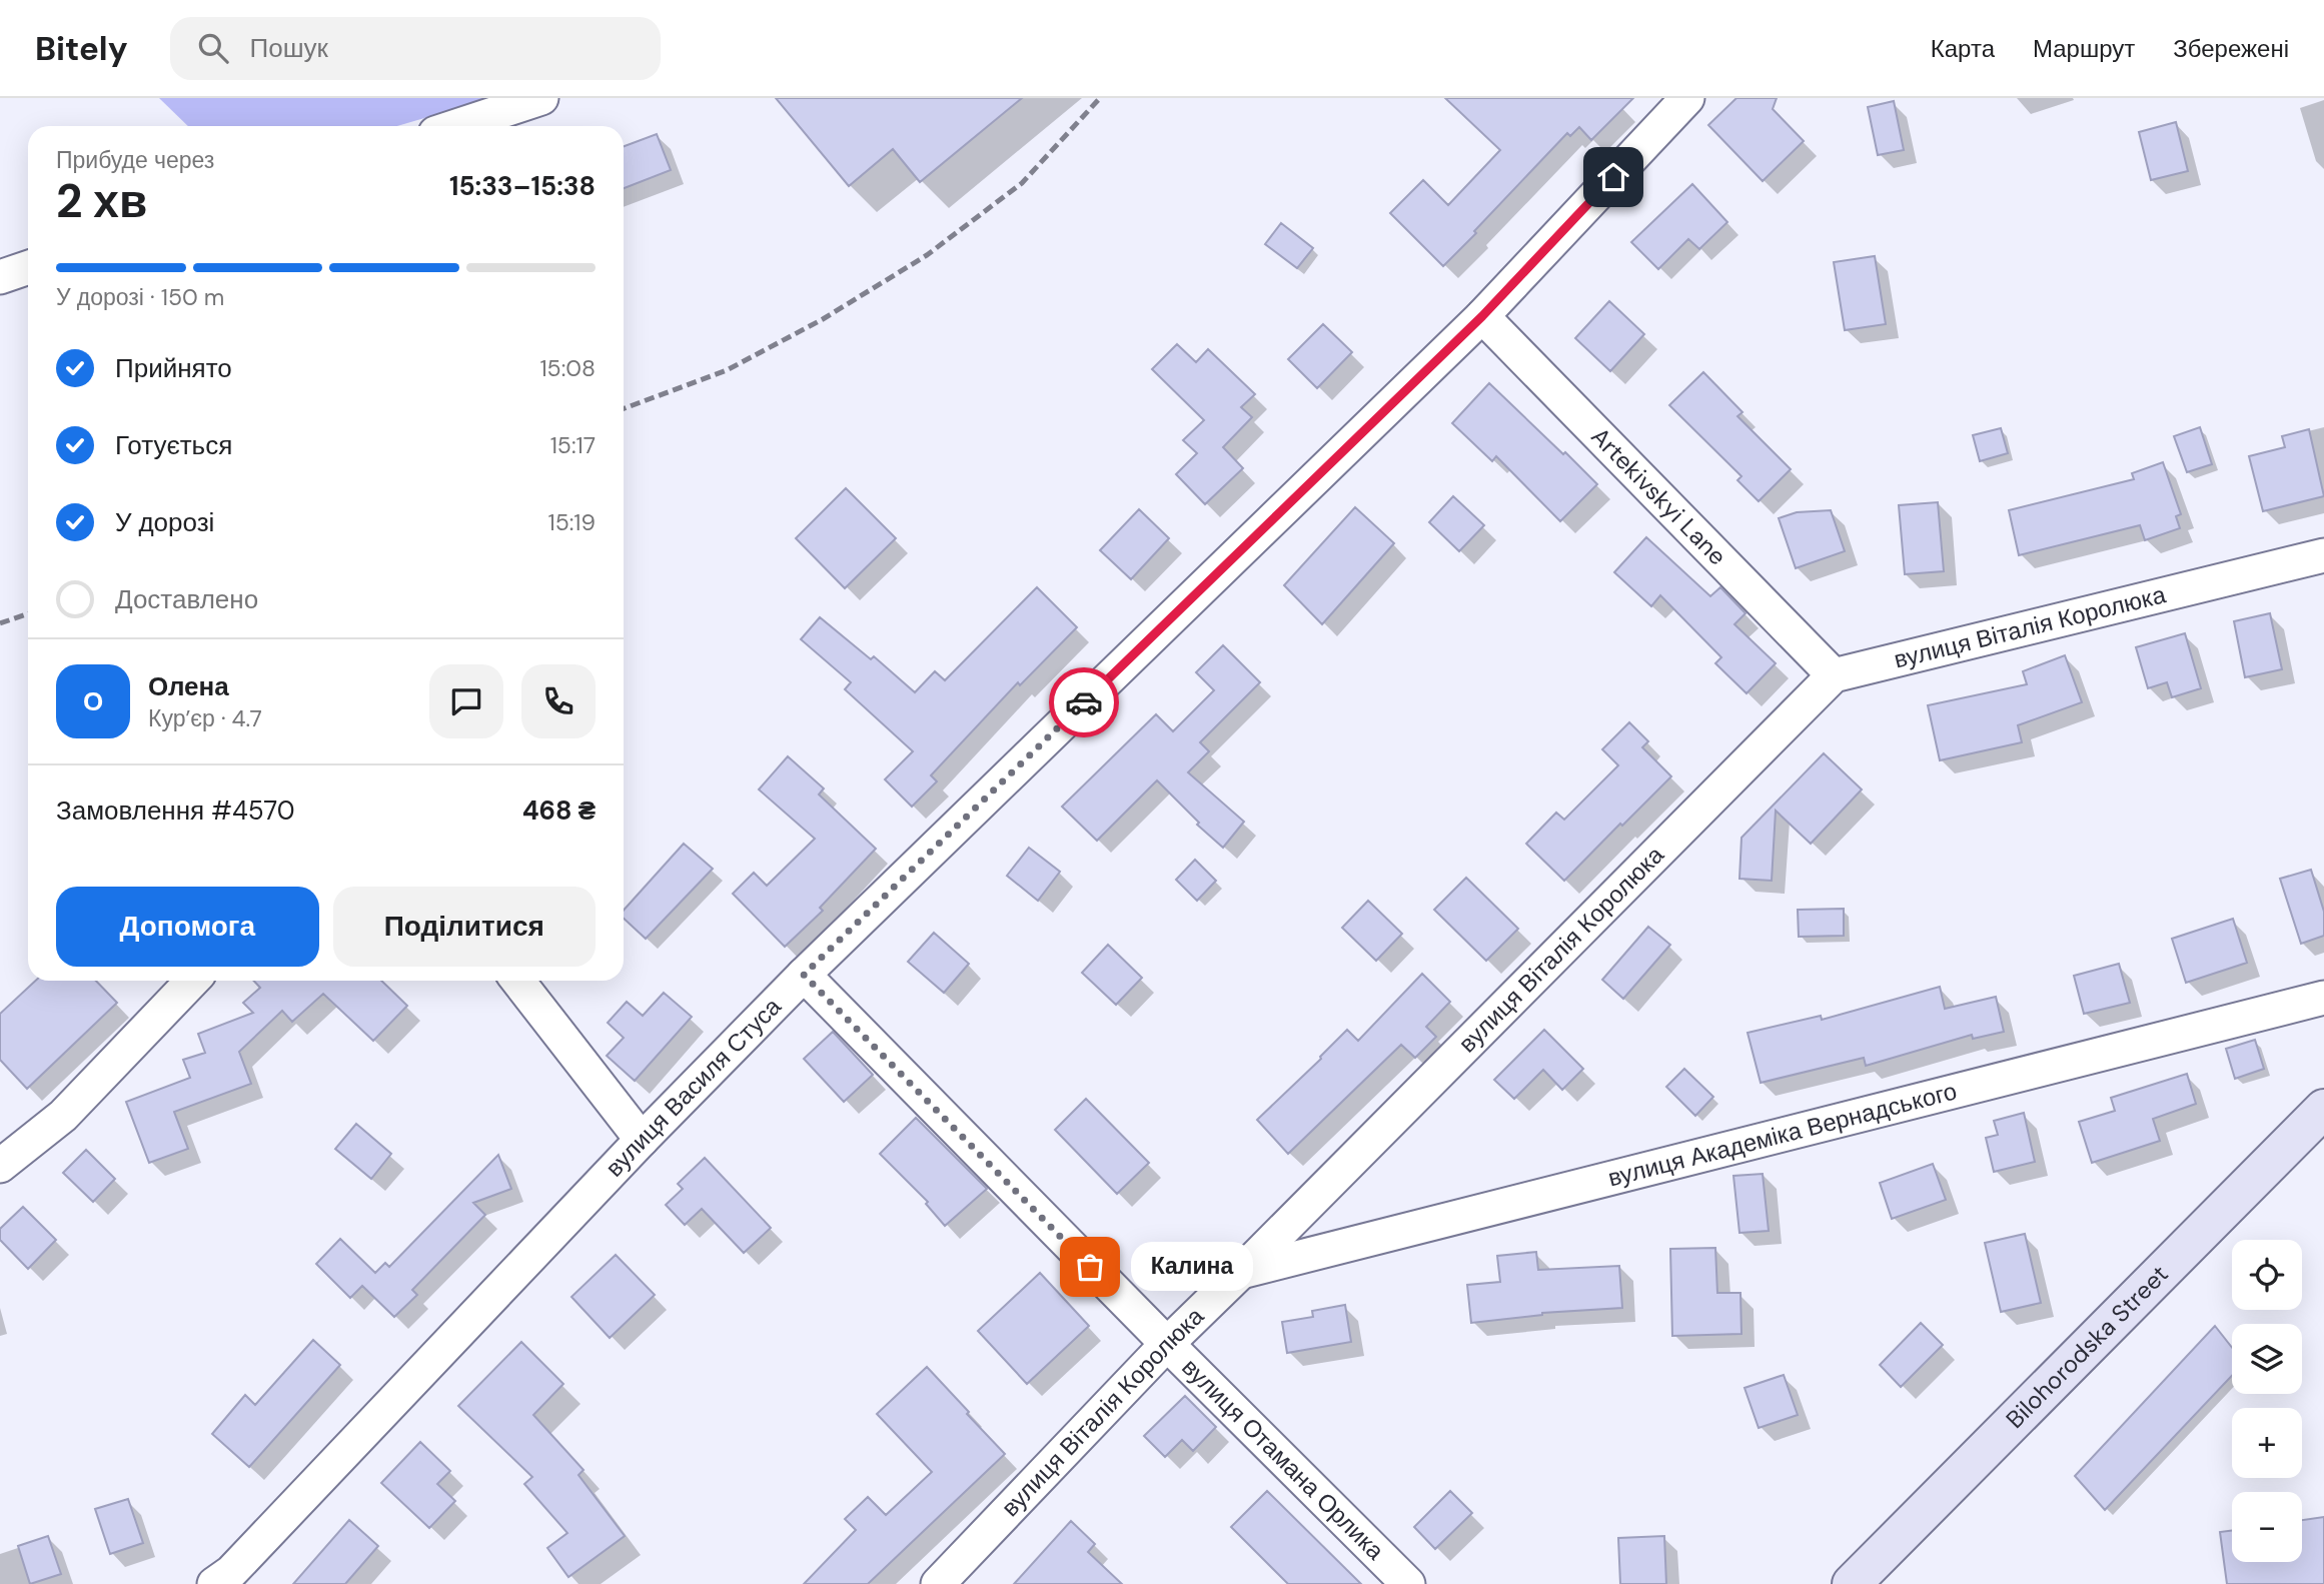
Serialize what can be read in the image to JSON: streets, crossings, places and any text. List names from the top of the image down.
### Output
{
  "streets": {
    "street": [
      "Artekivskyi Lane",
      "вулиця Віталія Королюка",
      "вулиця Василя Стуса",
      "вулиця Академіка Вернадського",
      "Bilohorodska Street",
      "вулиця Отамана Орлика"
    ]
  },
  "crossings": [
    ["Artekivskyi Lane", "вулиця Віталія Королюка"],
    ["Artekivskyi Lane", "вулиця Василя Стуса"],
    ["вулиця Віталія Королюка", "вулиця Академіка Вернадського"],
    ["вулиця Віталія Королюка", "вулиця Отамана Орлика"],
    ["вулиця Василя Стуса", "вулиця Отамана Орлика"]
  ],
  "places": ["Калина"],
  "page": {
    "header": "Bitely",
    "search": "Пошук",
    "nav": ["Карта", "Маршрут", "Збережені"],
    "heading": ["2 хв", "Прибуде через", "15:33–15:38"],
    "panel": [
      "Олена",
      "Кур’єр · 4.7",
      "Замовлення #4570",
      "468 ₴"
    ],
    "bar": "У дорозі · 150 m",
    "list": [
      ["Прийнято", "15:08"],
      ["Готується", "15:17"],
      ["У дорозі", "15:19"],
      "Доставлено"
    ],
    "round": "О",
    "buttons": ["Допомога", "Поділитися"],
    "map_buttons": ["+", "−"],
    "bubble": "Калина"
  }
}
